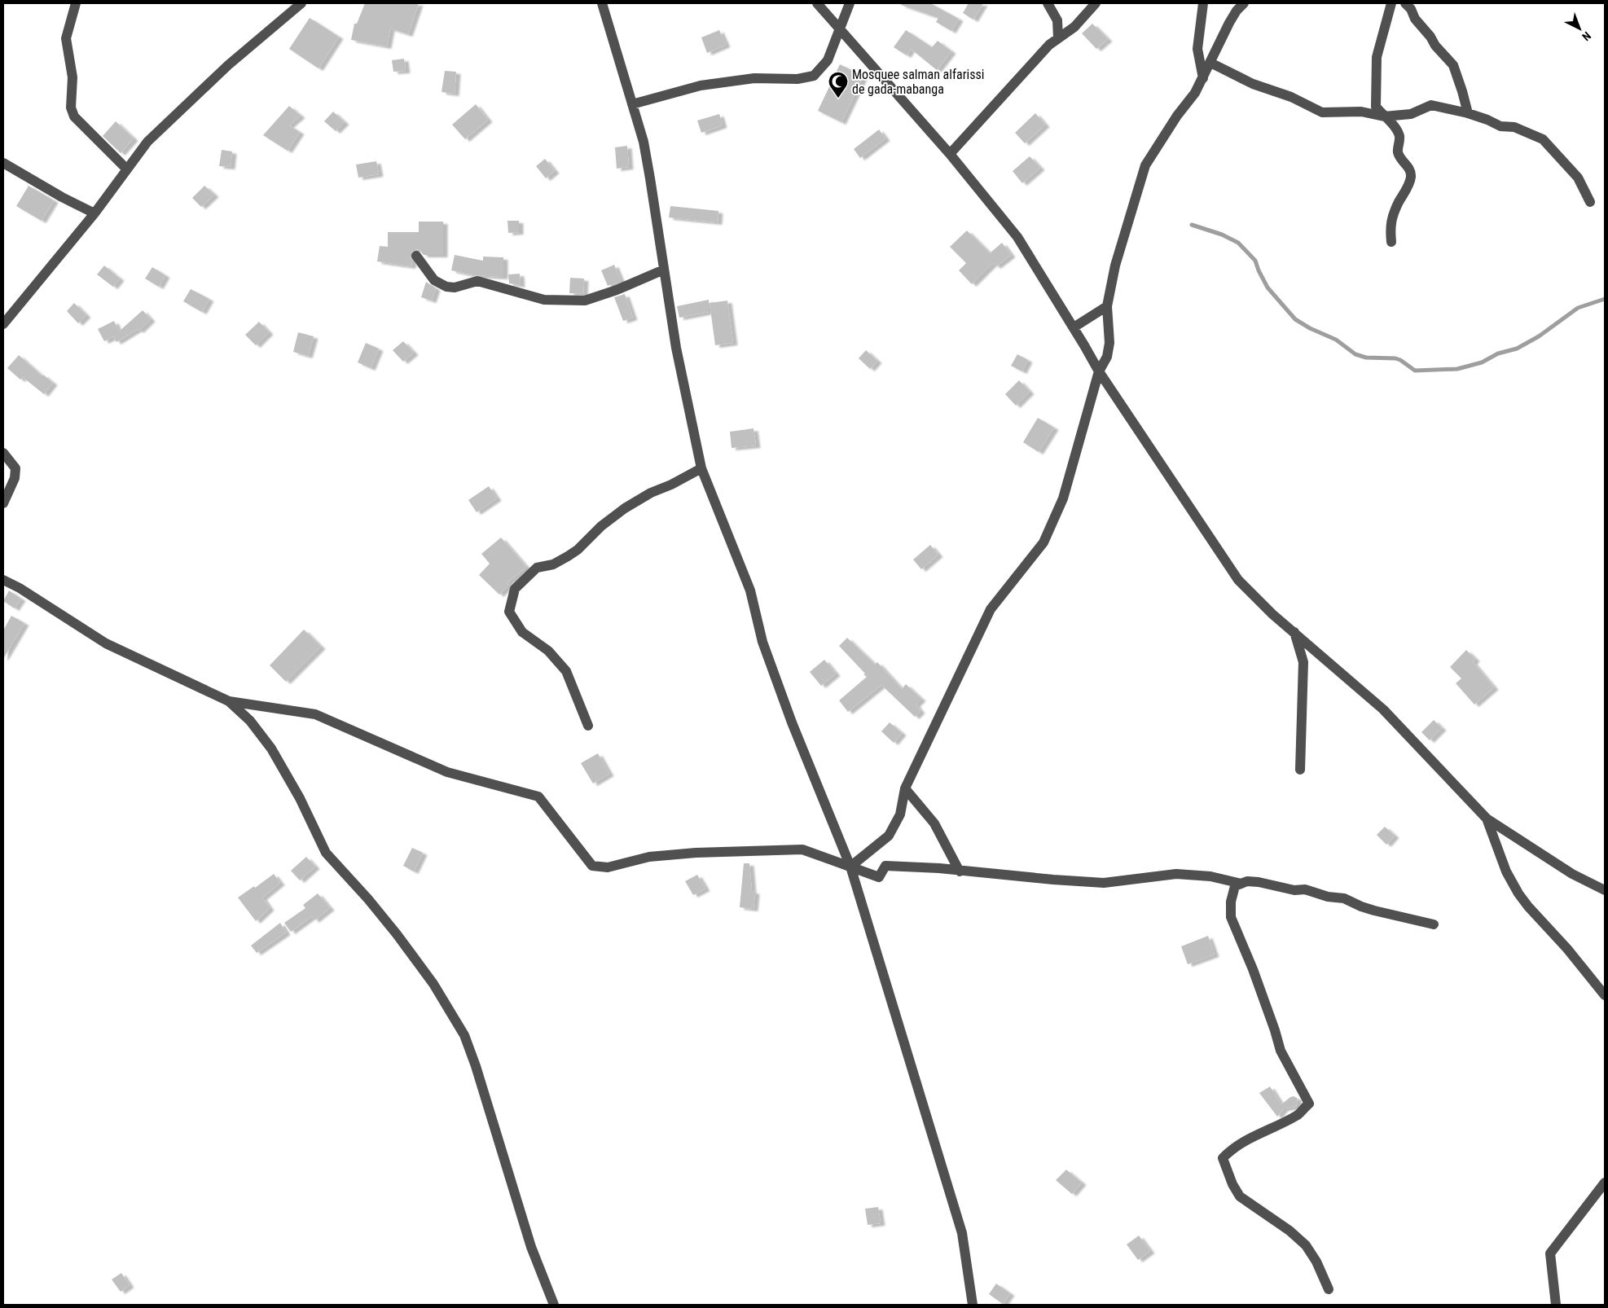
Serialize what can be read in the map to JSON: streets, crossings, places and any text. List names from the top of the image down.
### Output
{
  "places": {
    "mosque": ["Mosquee salman alfarissi de gada-mabanga"]
  },
  "north": "bottom right"
}
